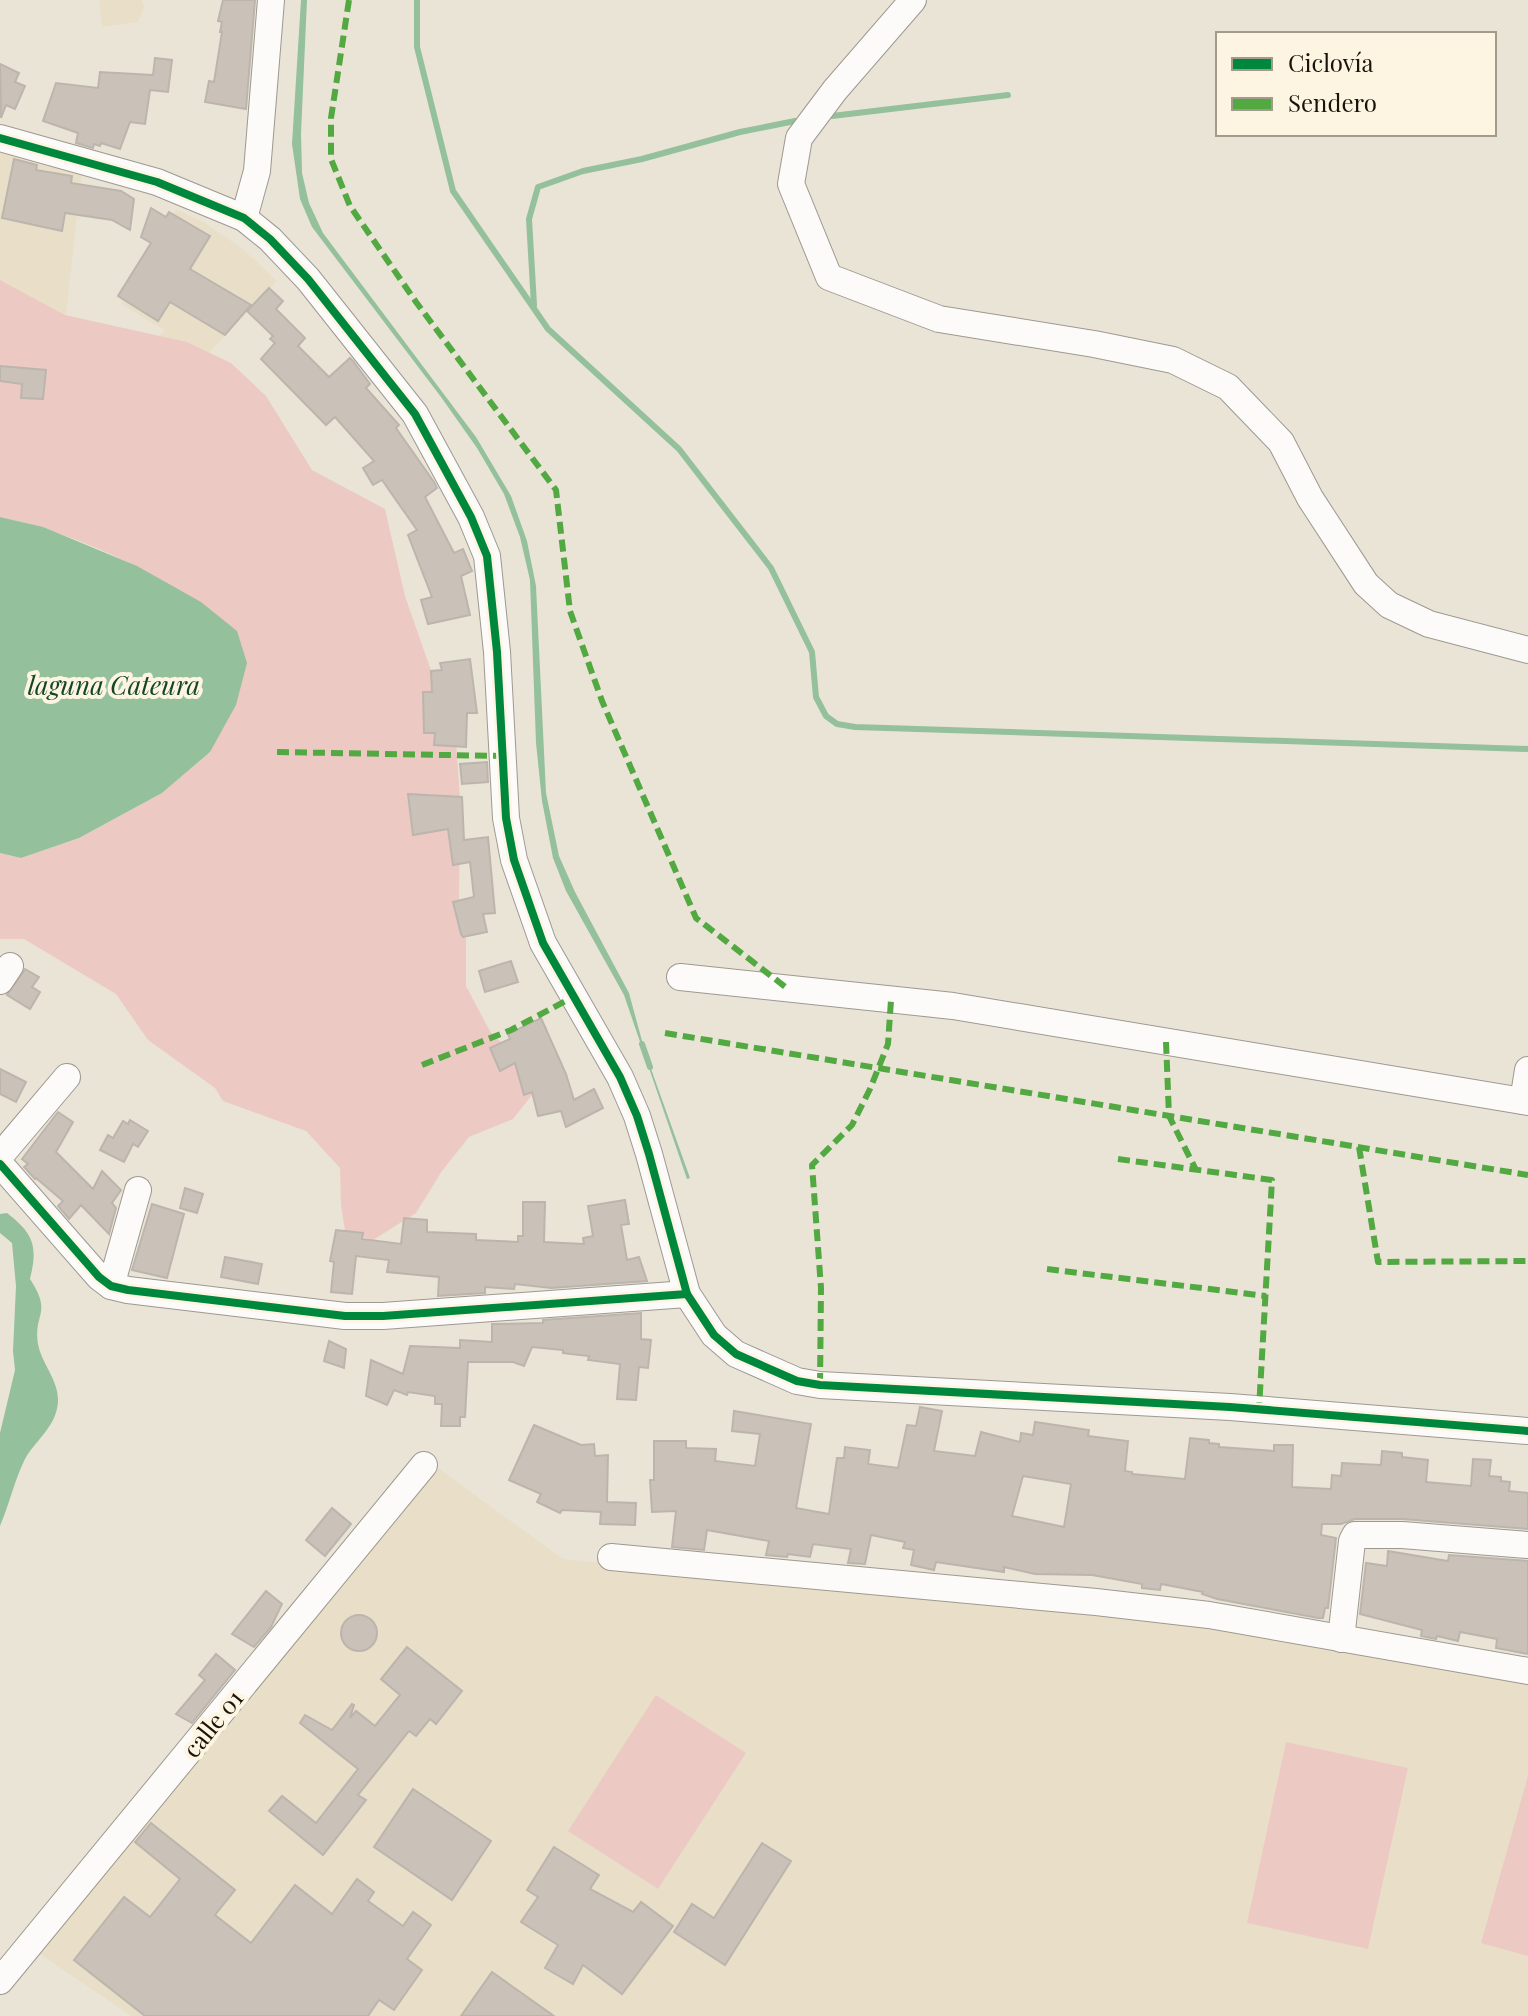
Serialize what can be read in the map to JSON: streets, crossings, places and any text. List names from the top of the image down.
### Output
{
  "streets": {
    "street": ["calle 01"]
  },
  "water": ["laguna Cateura"],
  "legend": ["Ciclovía", "Sendero"]
}
